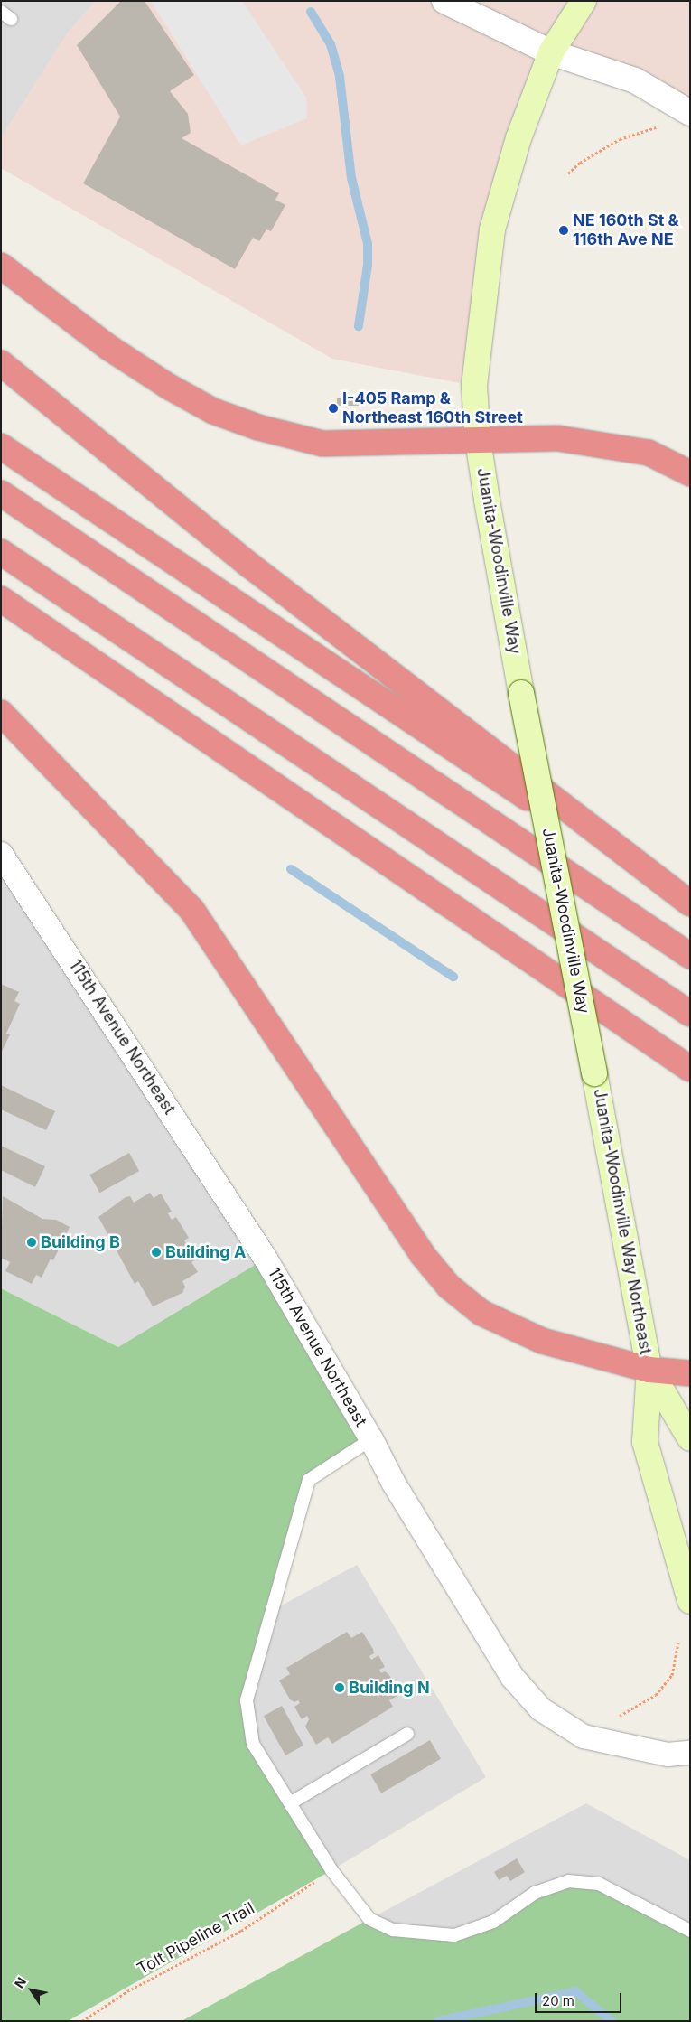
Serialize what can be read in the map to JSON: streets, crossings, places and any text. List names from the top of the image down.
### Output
{
  "streets": {
    "main road": ["Juanita-Woodinville Way", "Juanita-Woodinville Way Northeast"],
    "street": ["115th Avenue Northeast"],
    "path": ["Tolt Pipeline Trail"]
  },
  "crossings": [
    ["Juanita-Woodinville Way", "Juanita-Woodinville Way Northeast"]
  ],
  "places": [
    "NE 160th St & 116th Ave NE",
    "I-405 Ramp & Northeast 160th Street",
    "Building B",
    "Building A",
    "Building N"
  ],
  "scale_bar": "20 m",
  "north": "top left"
}
